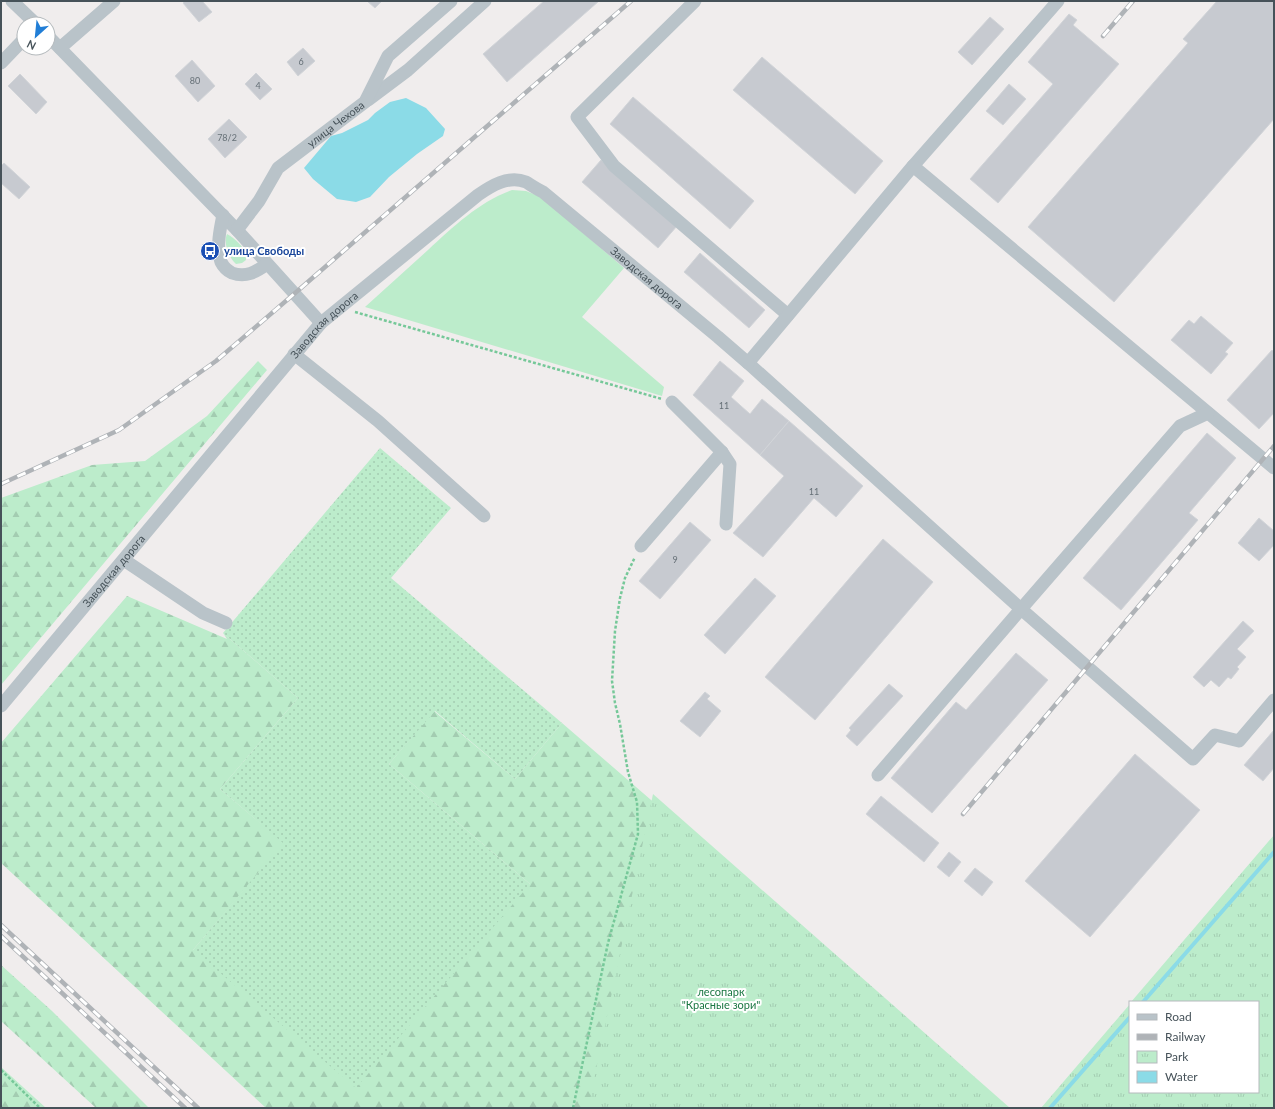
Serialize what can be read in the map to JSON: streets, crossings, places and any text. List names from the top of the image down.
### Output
{
  "streets": {
    "street": ["улица Чехова", "Заводская дорога"]
  },
  "parks": ["лесопарк \"Красные зори\""],
  "places": {
    "bus stop": ["улица Свободы"]
  },
  "house_numbers": [
    "6",
    "80",
    "4",
    "78/2",
    "11",
    "11",
    "9"
  ],
  "legend": [
    "Road",
    "Railway",
    "Park",
    "Water"
  ],
  "north": "bottom left"
}
